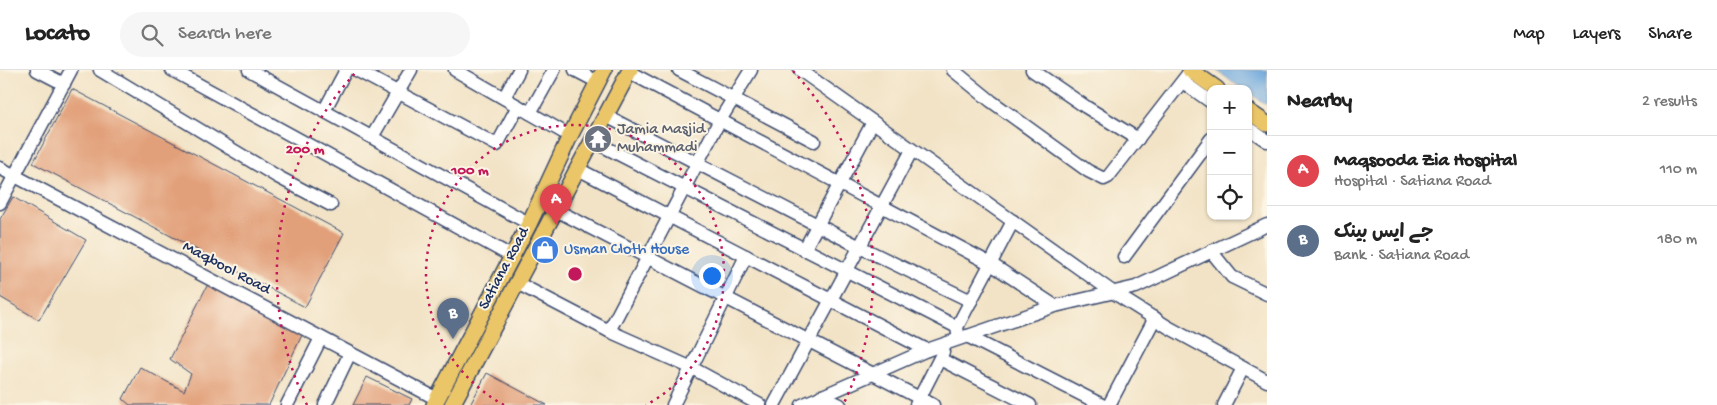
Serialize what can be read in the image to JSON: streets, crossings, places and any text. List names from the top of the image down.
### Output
{
  "streets": {
    "main road": ["Satiana Road"],
    "street": ["Maqbool Road"]
  },
  "crossings": [
    ["Maqbool Road", "Satiana Road"]
  ],
  "places": {
    "temple": ["Jamia Masjid Muhammadi"],
    "shop": ["Usman Cloth House"]
  },
  "page": {
    "header": "Locato",
    "search": "Search here",
    "nav": ["Map", "Layers", "Share"],
    "heading": ["Nearby", "2 results"],
    "map_buttons": ["+", "−"],
    "list": [
      {
        "mark": "A",
        "name": "Maqsooda Zia Hospital",
        "note": "Hospital · Satiana Road",
        "value": "110 m"
      },
      {
        "mark": "B",
        "name": "جے ایس بینک",
        "note": "Bank · Satiana Road",
        "value": "180 m"
      }
    ],
    "pins": ["A", "B"]
  },
  "rings": ["200 m", "100 m"]
}
